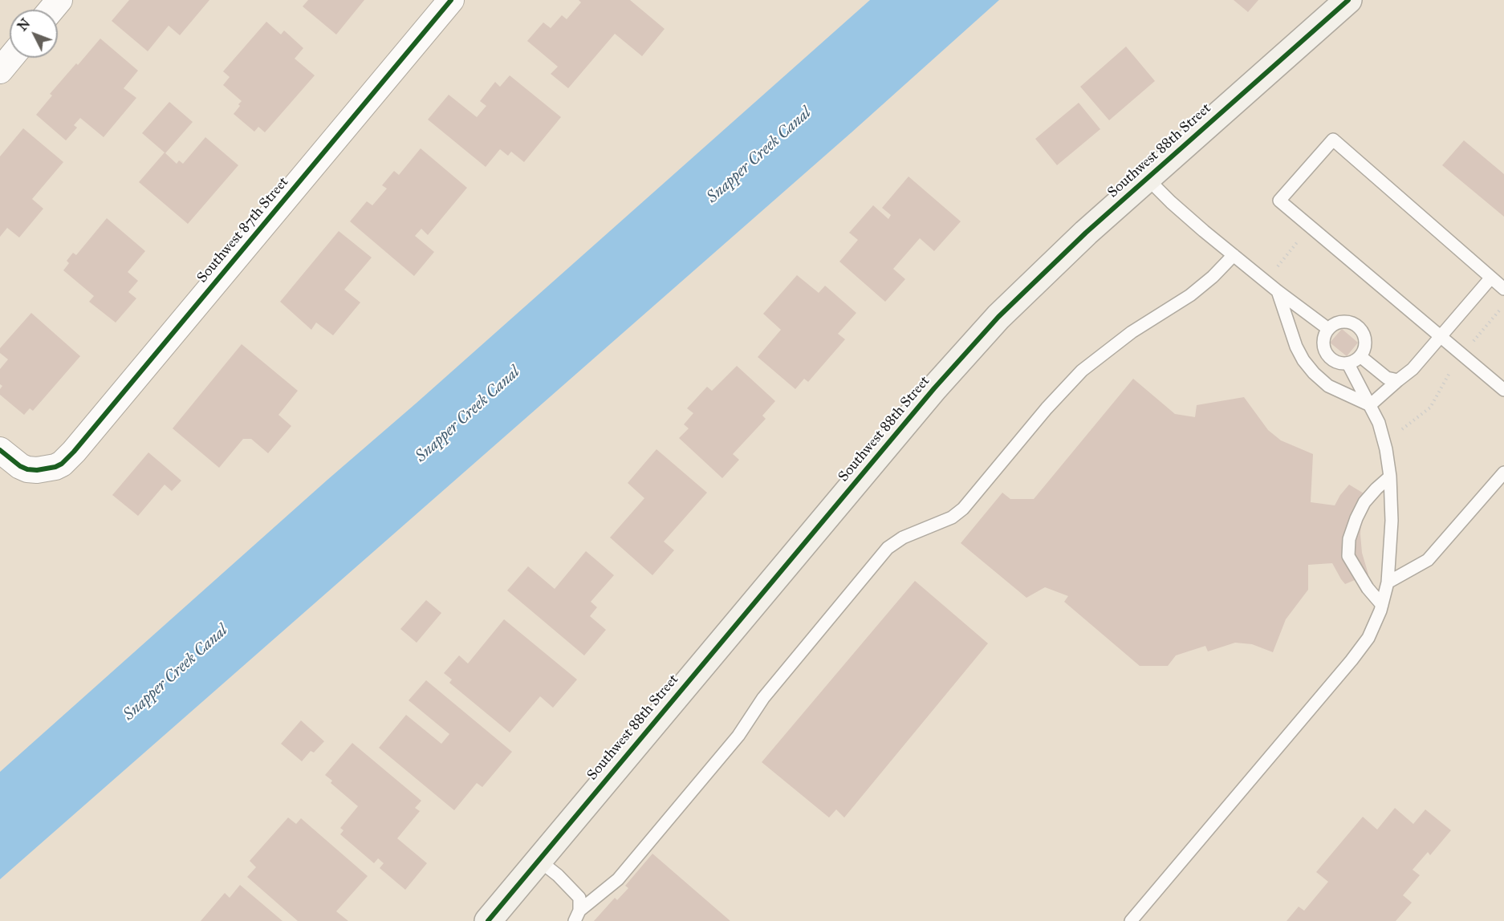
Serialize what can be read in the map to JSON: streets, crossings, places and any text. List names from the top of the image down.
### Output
{
  "streets": {
    "street": ["Southwest 88th Street", "Southwest 87th Street"]
  },
  "water": ["Snapper Creek Canal"],
  "north": "top left"
}
